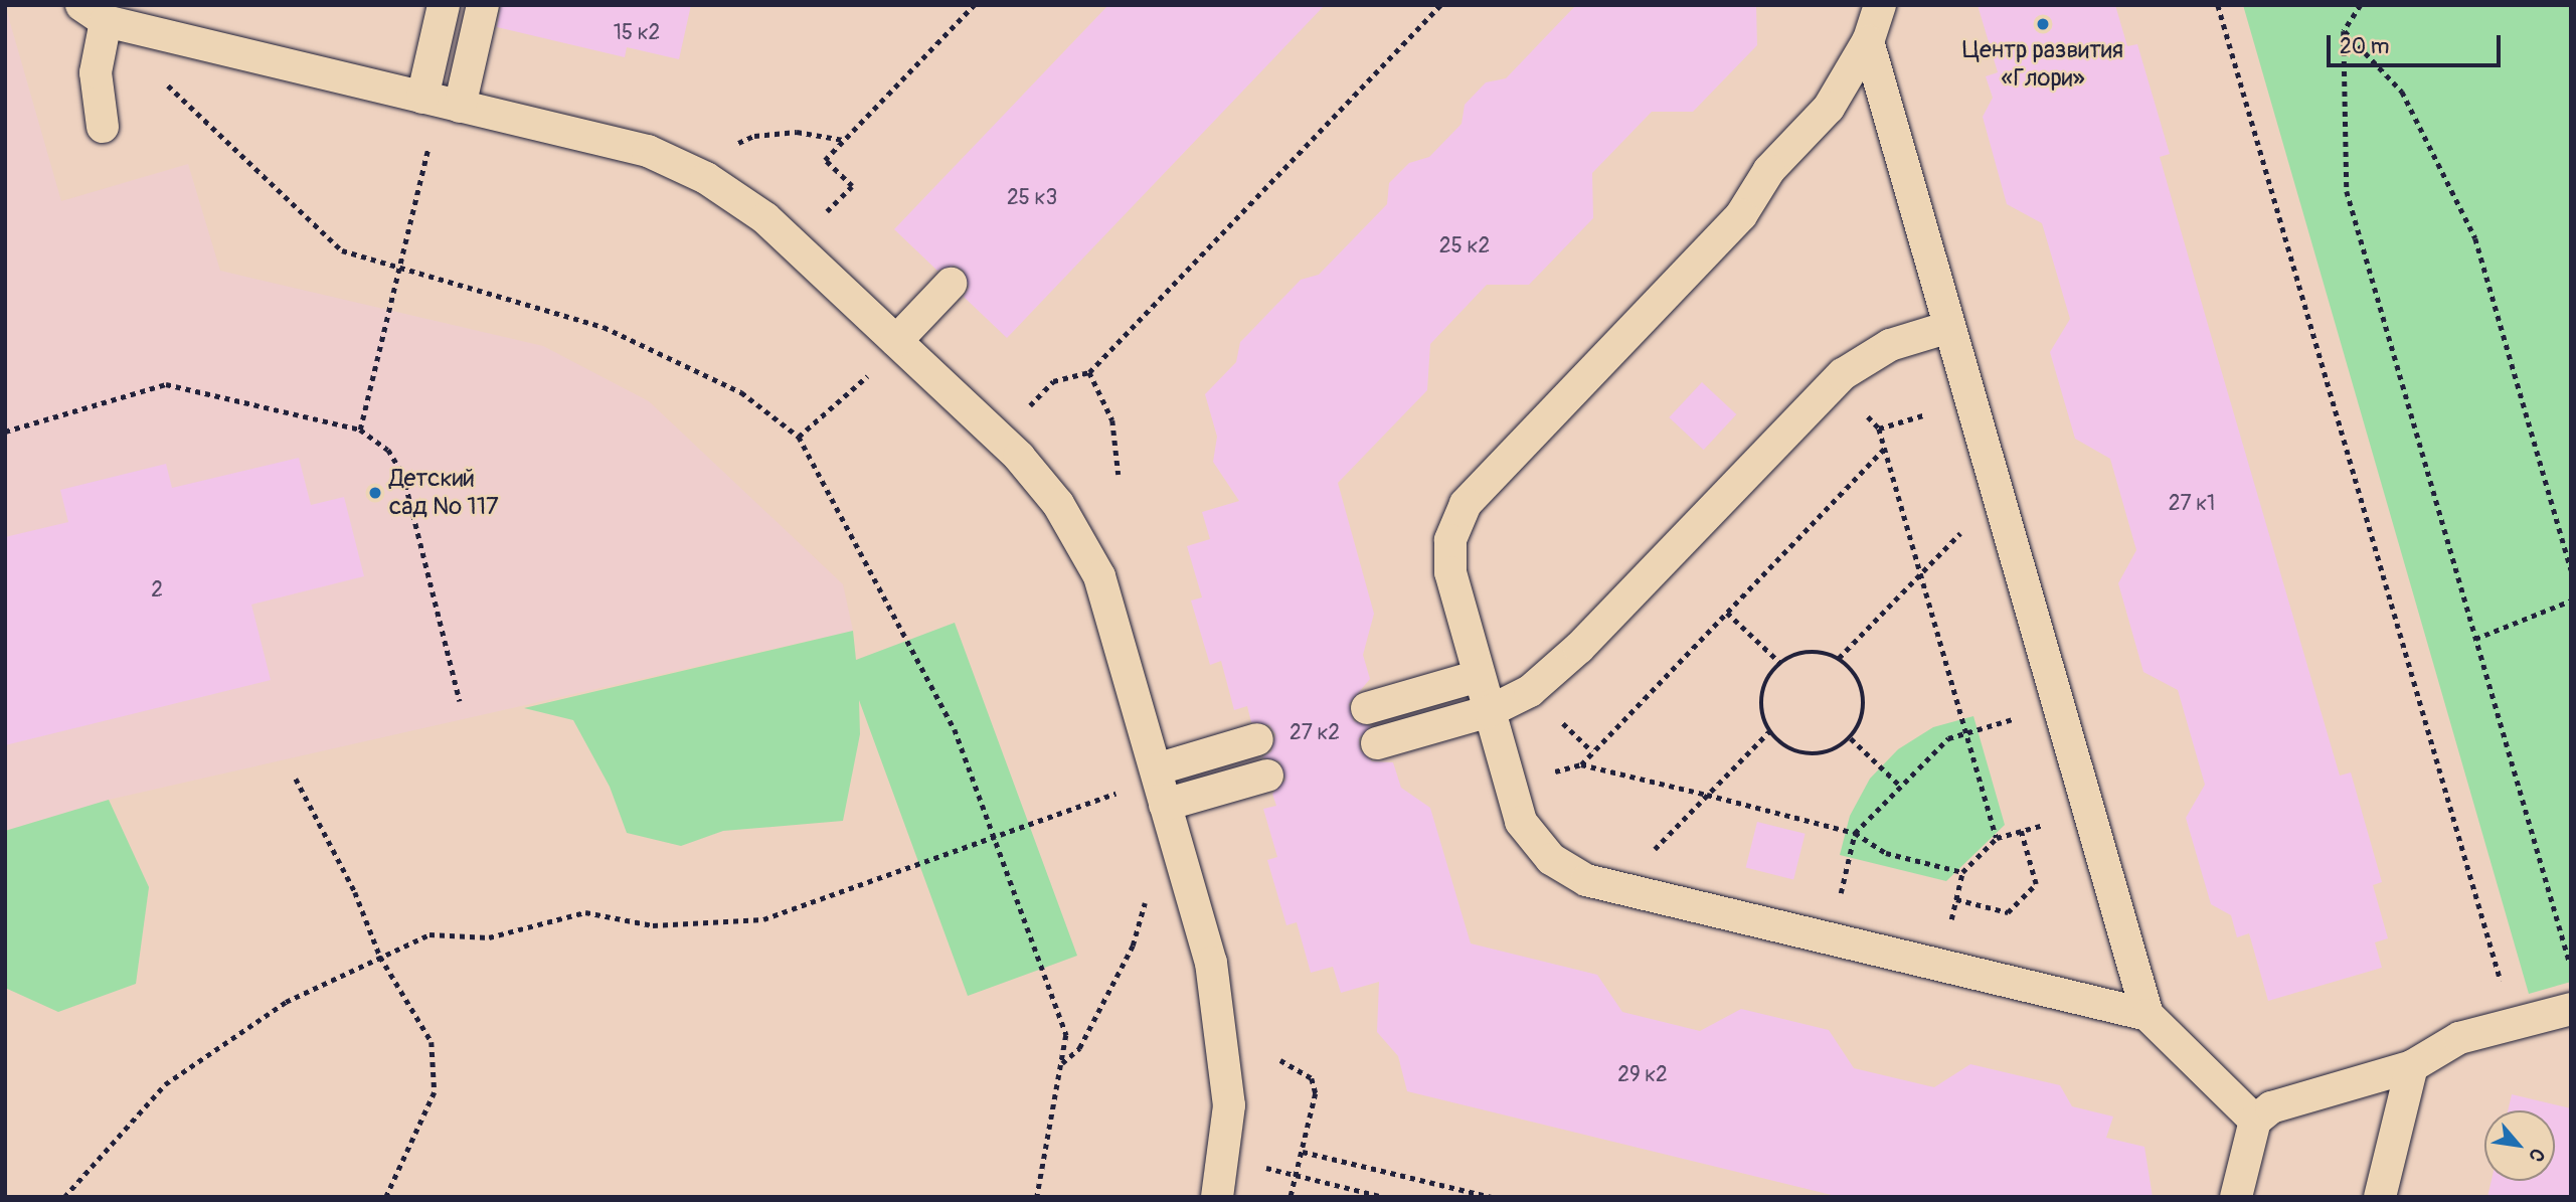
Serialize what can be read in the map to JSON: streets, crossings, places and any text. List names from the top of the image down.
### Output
{
  "places": ["Центр развития «Глори»", "Детский сад № 117"],
  "house_numbers": [
    "15 к2",
    "25 к3",
    "25 к2",
    "27 к1",
    "2",
    "27 к2",
    "29 к2"
  ],
  "scale_bar": "20 m",
  "north": "bottom right"
}
